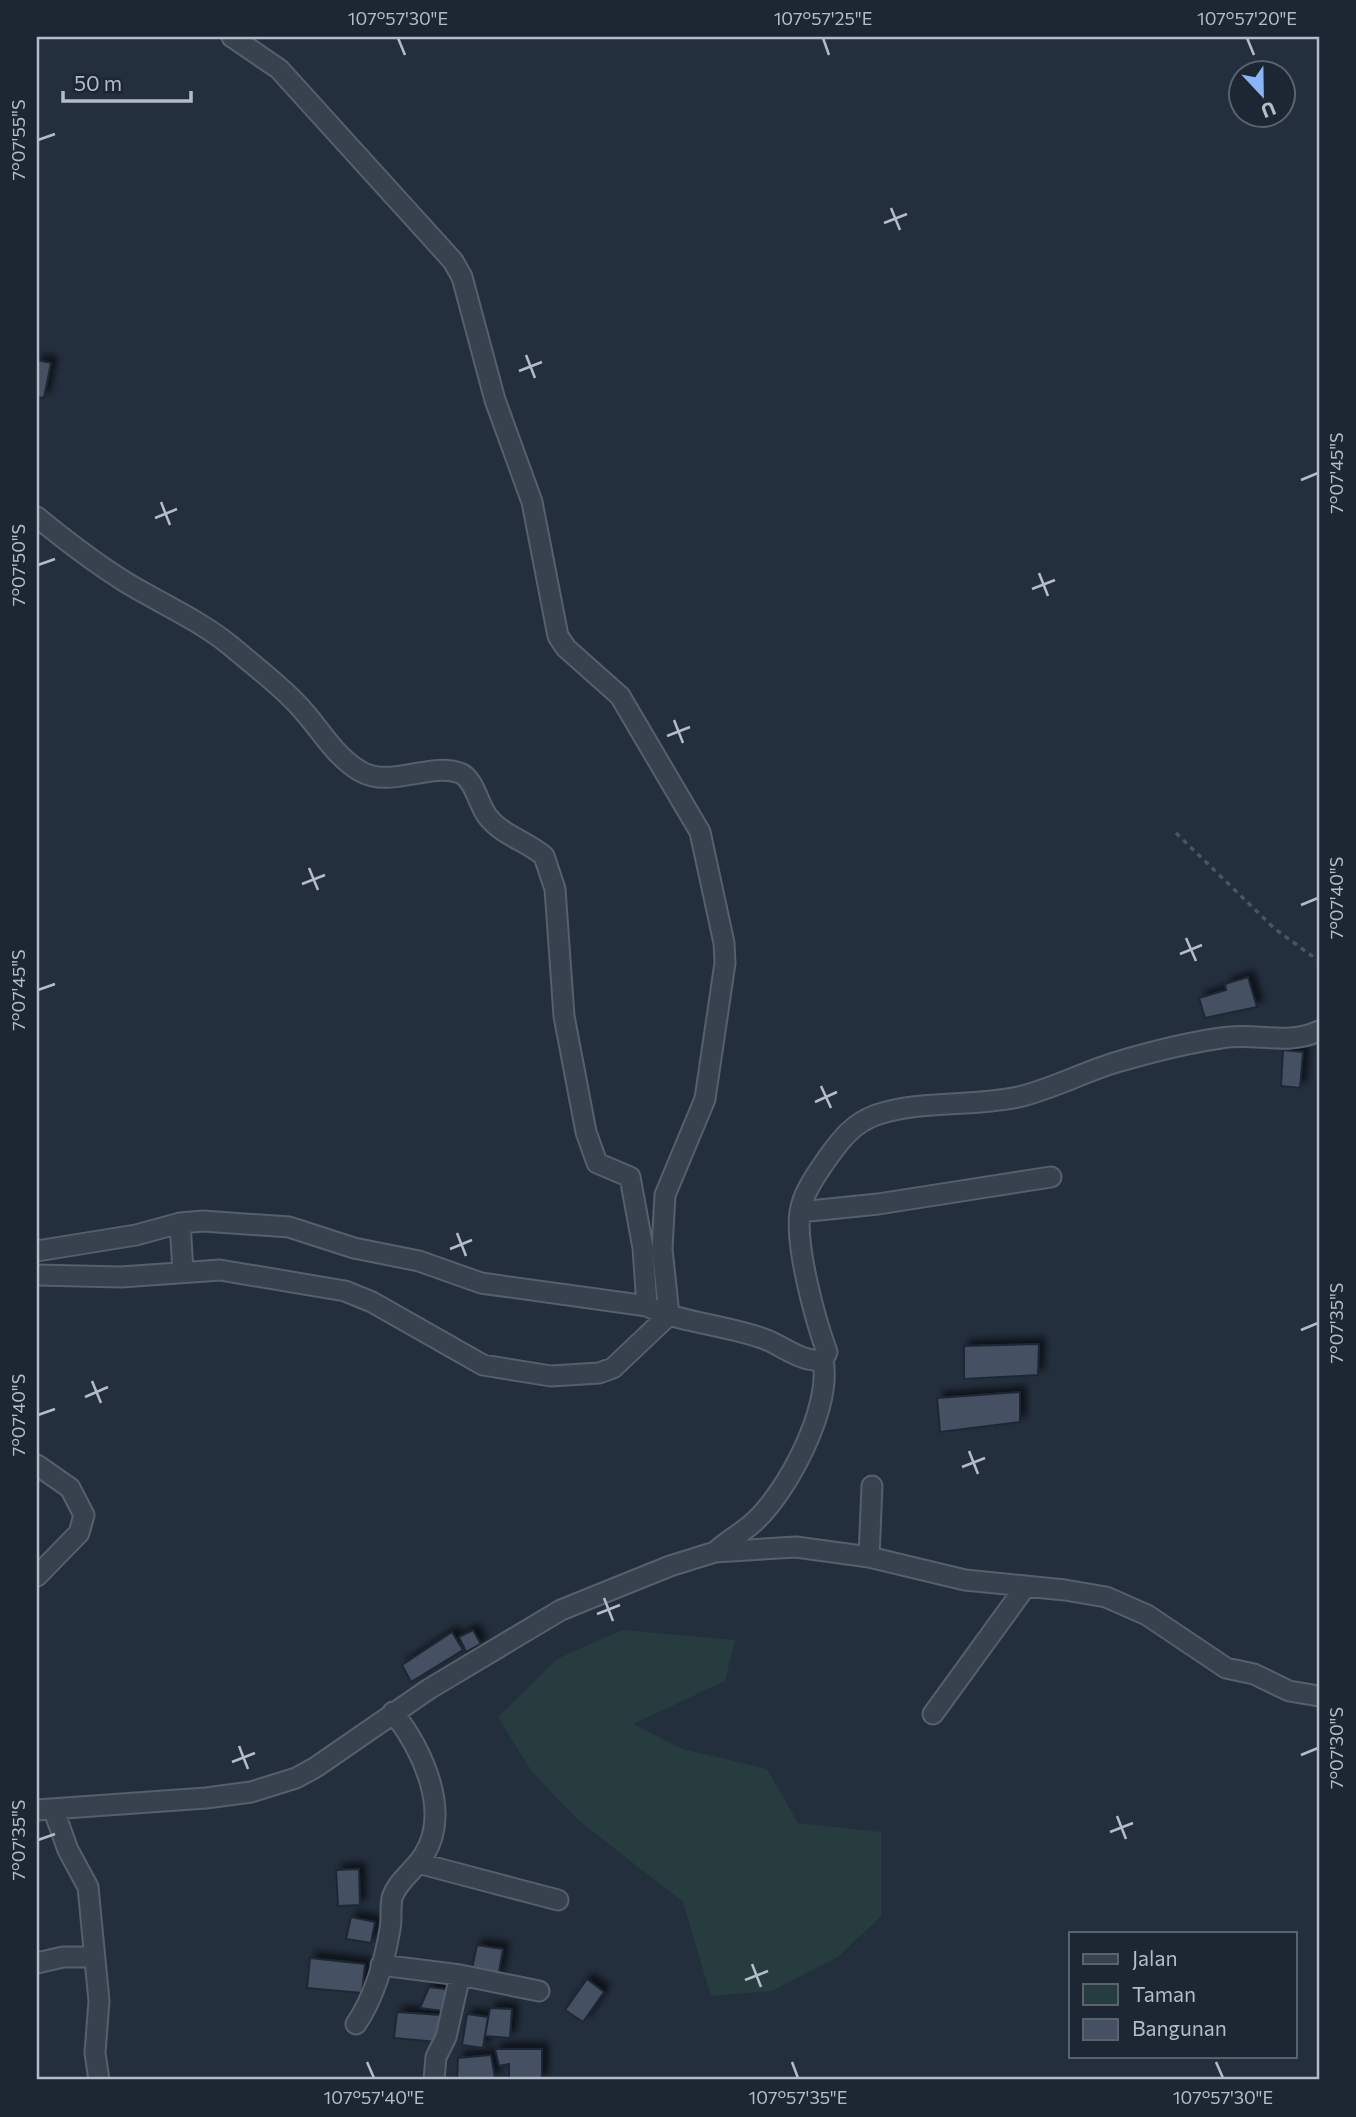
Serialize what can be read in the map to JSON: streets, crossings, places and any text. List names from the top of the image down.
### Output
{
  "legend": ["Jalan", "Taman", "Bangunan"],
  "scale_bar": "50 m",
  "north": "bottom",
  "coordinates": [
    "107°57'30\"E",
    "107°57'25\"E",
    "107°57'20\"E",
    "7°07'55\"S",
    "7°07'45\"S",
    "7°07'50\"S",
    "7°07'40\"S",
    "7°07'35\"S",
    "7°07'30\"S",
    "107°57'40\"E",
    "107°57'35\"E"
  ]
}
